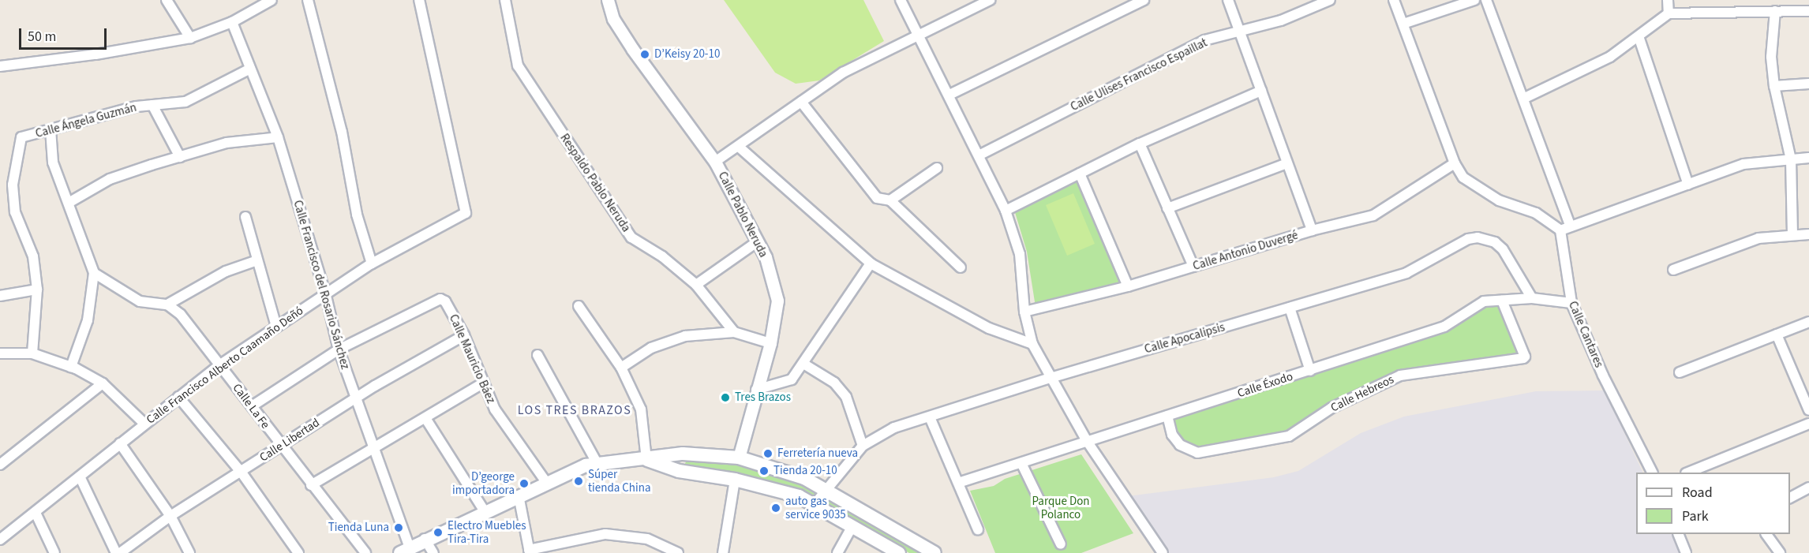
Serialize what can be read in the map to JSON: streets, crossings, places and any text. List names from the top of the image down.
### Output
{
  "streets": {
    "street": [
      "Calle Ulises Francisco Espaillat",
      "Calle Ángela Guzmán",
      "Respaldo Pablo Neruda",
      "Calle Pablo Neruda",
      "Calle Antonio Duvergé",
      "Calle Francisco del Rosario Sánchez",
      "Calle Cantares",
      "Calle Apocalipsis",
      "Calle Mauricio Báez",
      "Calle Francisco Alberto Caamaño Deñó",
      "Calle Éxodo",
      "Calle Hebreos",
      "Calle La Fe",
      "Calle Libertad"
    ]
  },
  "crossings": [
    ["Calle Ángela Guzmán", "Calle Francisco del Rosario Sánchez"],
    ["Calle Francisco del Rosario Sánchez", "Calle Mauricio Báez"],
    ["Calle Francisco del Rosario Sánchez", "Calle Francisco Alberto Caamaño Deñó"],
    ["Calle Francisco del Rosario Sánchez", "Calle Libertad"],
    ["Calle Cantares", "Calle Éxodo"],
    ["Calle Apocalipsis", "Calle Éxodo"],
    ["Calle Mauricio Báez", "Calle La Fe"],
    ["Calle Mauricio Báez", "Calle Libertad"],
    ["Calle Francisco Alberto Caamaño Deñó", "Calle La Fe"],
    ["Calle Éxodo", "Calle Hebreos"],
    ["Calle La Fe", "Calle Libertad"]
  ],
  "districts": ["LOS TRES BRAZOS"],
  "parks": ["Parque Don Polanco"],
  "places": [
    "D’Keisy 20-10",
    "Tres Brazos",
    "Ferretería nueva",
    "Tienda 20-10",
    "Súper tienda China",
    "D’george importadora",
    "auto gas service 9035",
    "Tienda Luna",
    "Electro Muebles Tira-Tira"
  ],
  "legend": ["Road", "Park"],
  "scale_bar": "50 m"
}
